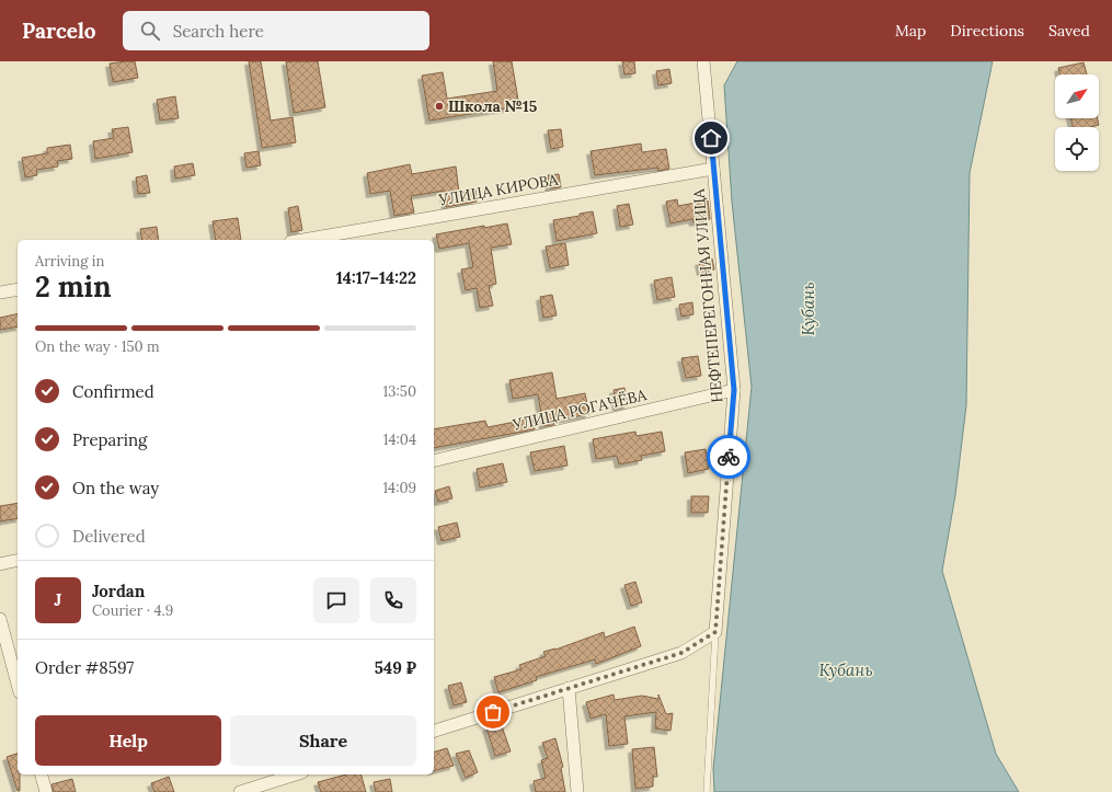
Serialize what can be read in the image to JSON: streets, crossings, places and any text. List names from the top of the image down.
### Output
{
  "streets": {
    "street": ["УЛИЦА КИРОВА", "НЕФТЕПЕРЕГОННАЯ УЛИЦА", "УЛИЦА РОГАЧЁВА"]
  },
  "crossings": [
    ["УЛИЦА КИРОВА", "НЕФТЕПЕРЕГОННАЯ УЛИЦА"],
    ["НЕФТЕПЕРЕГОННАЯ УЛИЦА", "УЛИЦА РОГАЧЁВА"]
  ],
  "water": ["Кубань"],
  "places": ["Школа №15"],
  "north": "top right",
  "page": {
    "header": "Parcelo",
    "search": "Search here",
    "nav": ["Map", "Directions", "Saved"],
    "heading": ["2 min", "Arriving in", "14:17–14:22"],
    "panel": [
      "Jordan",
      "Courier · 4.9",
      "Order #8597",
      "549 ₽"
    ],
    "bar": "On the way · 150 m",
    "list": [
      ["Confirmed", "13:50"],
      ["Preparing", "14:04"],
      ["On the way", "14:09"],
      "Delivered"
    ],
    "round": "J",
    "buttons": ["Help", "Share"]
  }
}
